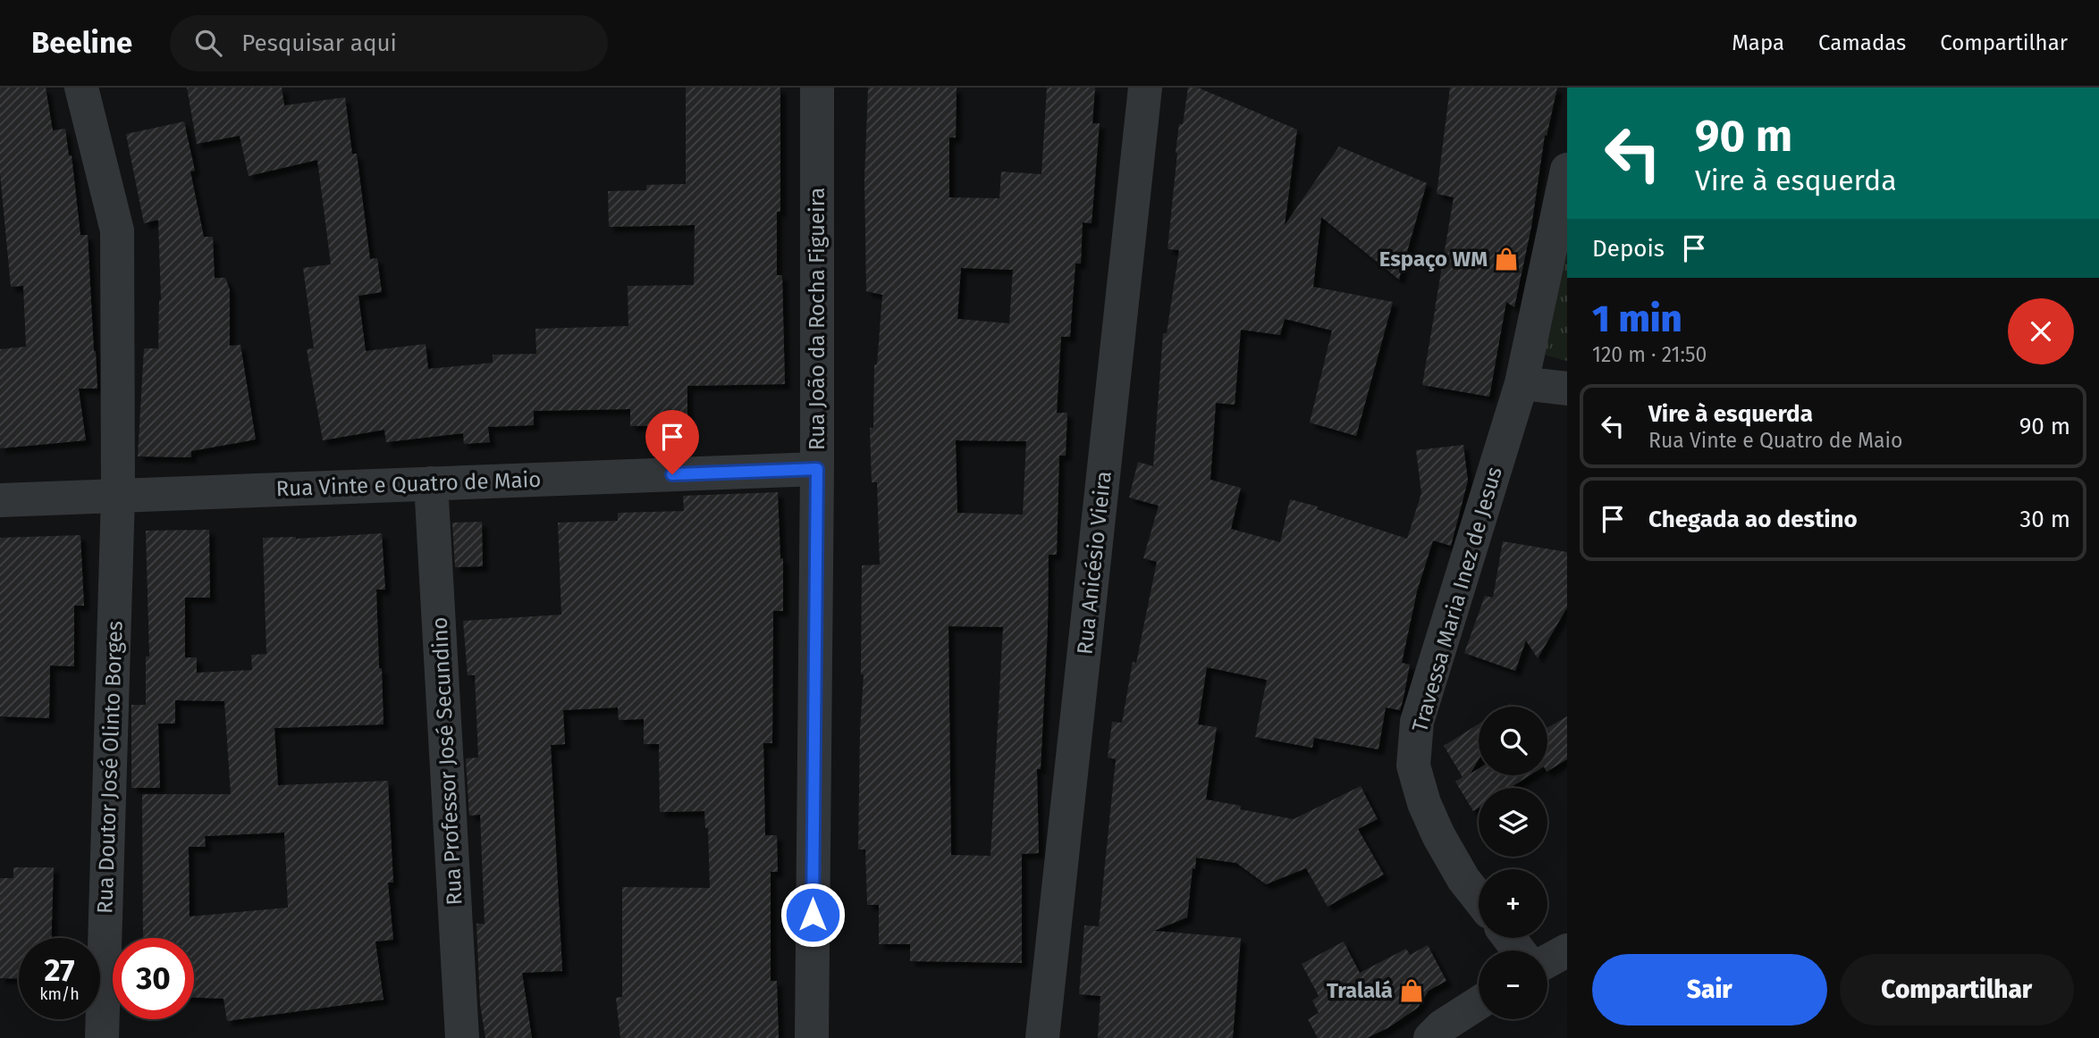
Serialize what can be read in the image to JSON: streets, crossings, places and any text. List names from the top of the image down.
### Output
{
  "streets": {
    "street": [
      "Rua João da Rocha Figueira",
      "Rua Vinte e Quatro de Maio",
      "Rua Anicésio Vieira",
      "Travessa Maria Inez de Jesus",
      "Rua Professor José Secundino",
      "Rua Doutor José Olinto Borges"
    ]
  },
  "crossings": [
    ["Rua João da Rocha Figueira", "Rua Vinte e Quatro de Maio"],
    ["Rua Vinte e Quatro de Maio", "Rua Professor José Secundino"],
    ["Rua Vinte e Quatro de Maio", "Rua Doutor José Olinto Borges"]
  ],
  "places": {
    "shop": ["Espaço WM", "Tralalá"]
  },
  "page": {
    "header": "Beeline",
    "search": "Pesquisar aqui",
    "nav": ["Mapa", "Camadas", "Compartilhar"],
    "turn": ["90 m", "Vire à esquerda"],
    "then": "Depois",
    "heading": ["1 min", "120 m · 21:50"],
    "list": [
      {
        "name": "Vire à esquerda",
        "note": "Rua Vinte e Quatro de Maio",
        "value": "90 m"
      },
      {
        "name": "Chegada ao destino",
        "value": "30 m"
      }
    ],
    "map_buttons": ["+", "−"],
    "speed": "27 km/h",
    "limit": "30",
    "buttons": ["Sair", "Compartilhar"]
  }
}
